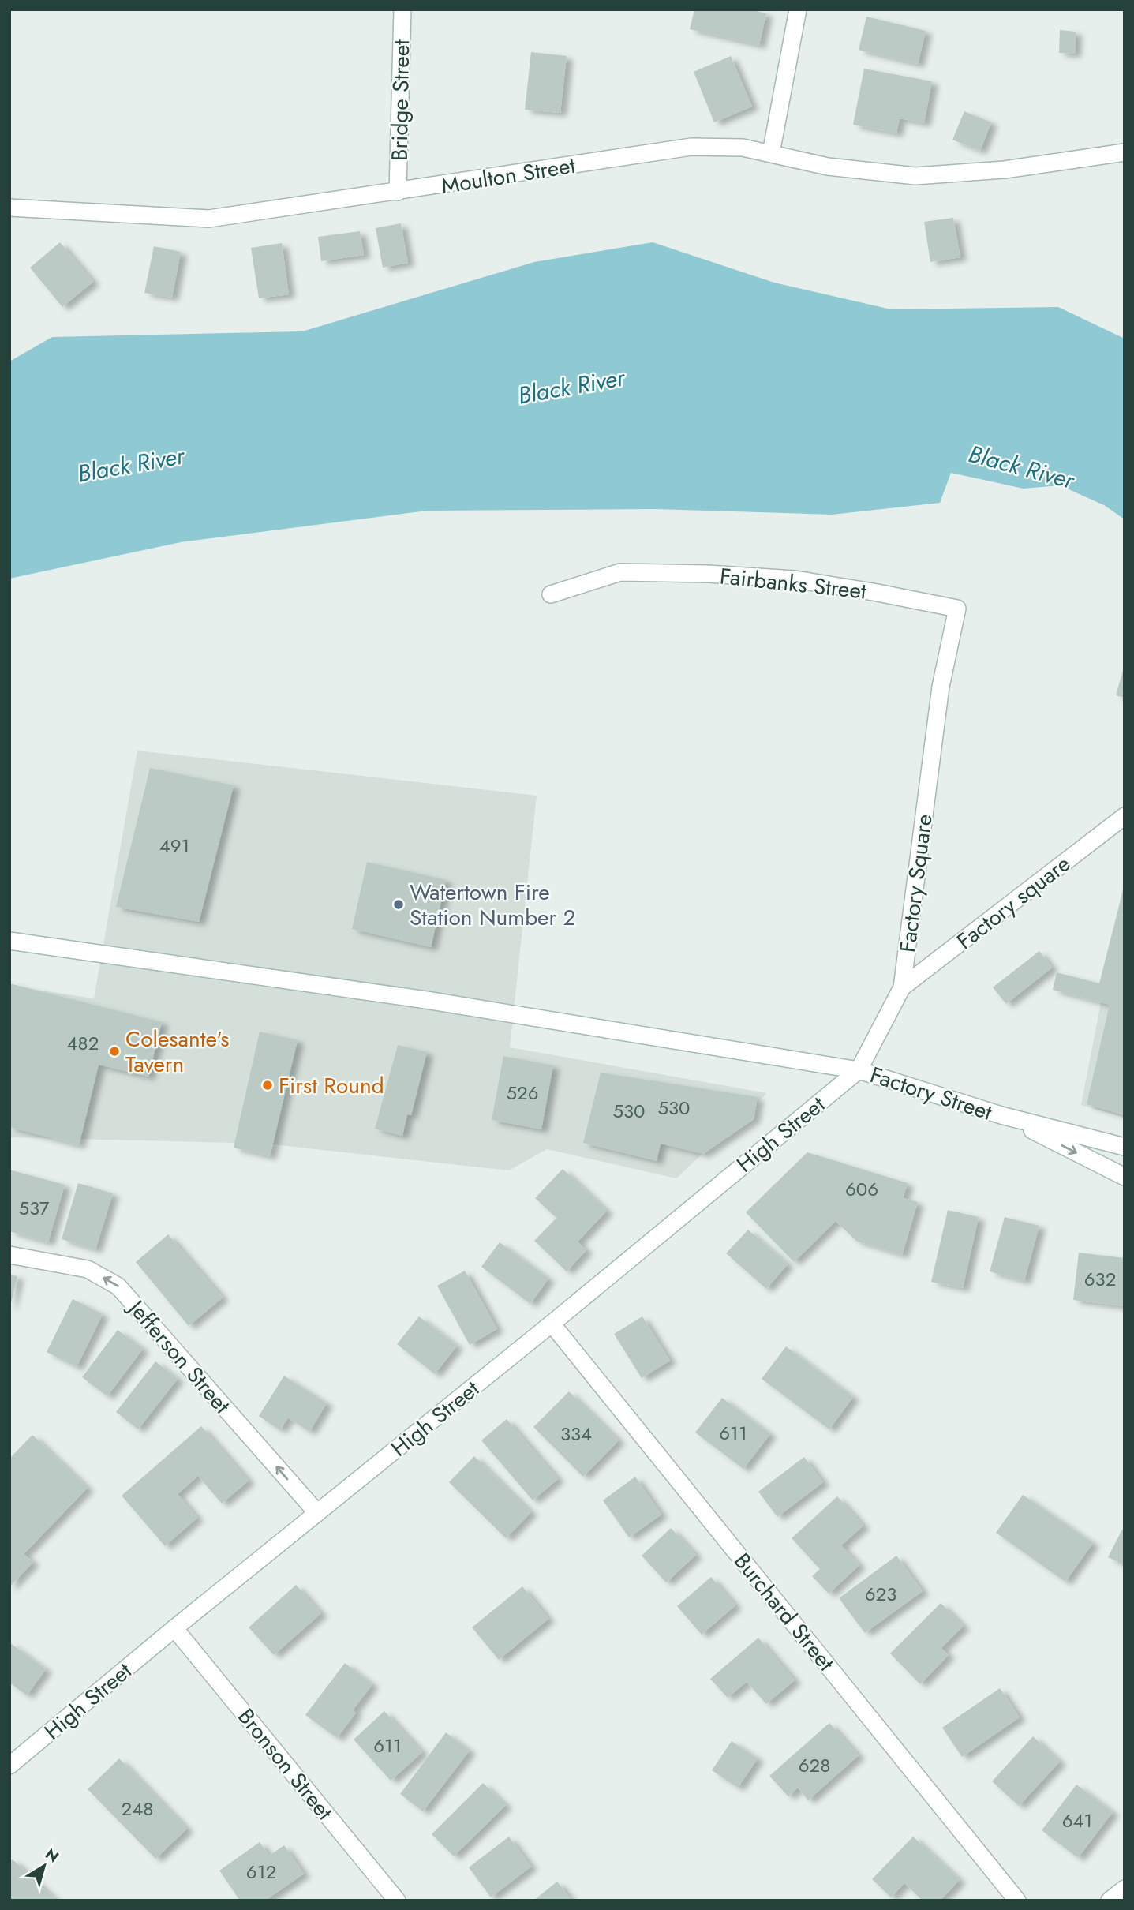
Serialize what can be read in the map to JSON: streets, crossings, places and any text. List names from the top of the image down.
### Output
{
  "streets": {
    "street": [
      "Bridge Street",
      "Moulton Street",
      "Fairbanks Street",
      "Factory Square",
      "Factory square",
      "Factory Street",
      "High Street",
      "Jefferson Street",
      "Burchard Street",
      "Bronson Street"
    ]
  },
  "crossings": [
    ["Bridge Street", "Moulton Street"],
    ["Fairbanks Street", "Factory Square"],
    ["Factory Square", "Factory square"],
    ["Factory Square", "Factory Street"],
    ["Factory Square", "High Street"],
    ["Factory Street", "High Street"],
    ["High Street", "Jefferson Street"],
    ["High Street", "Burchard Street"],
    ["High Street", "Bronson Street"]
  ],
  "one_way": ["Jefferson Street"],
  "water": ["Black River"],
  "places": ["Watertown Fire Station Number 2", "Colesante's Tavern", "First Round"],
  "house_numbers": [
    "491",
    "482",
    "526",
    "530",
    "530",
    "606",
    "537",
    "632",
    "611",
    "334",
    "623",
    "611",
    "628",
    "248",
    "641",
    "612"
  ],
  "north": "top right"
}
